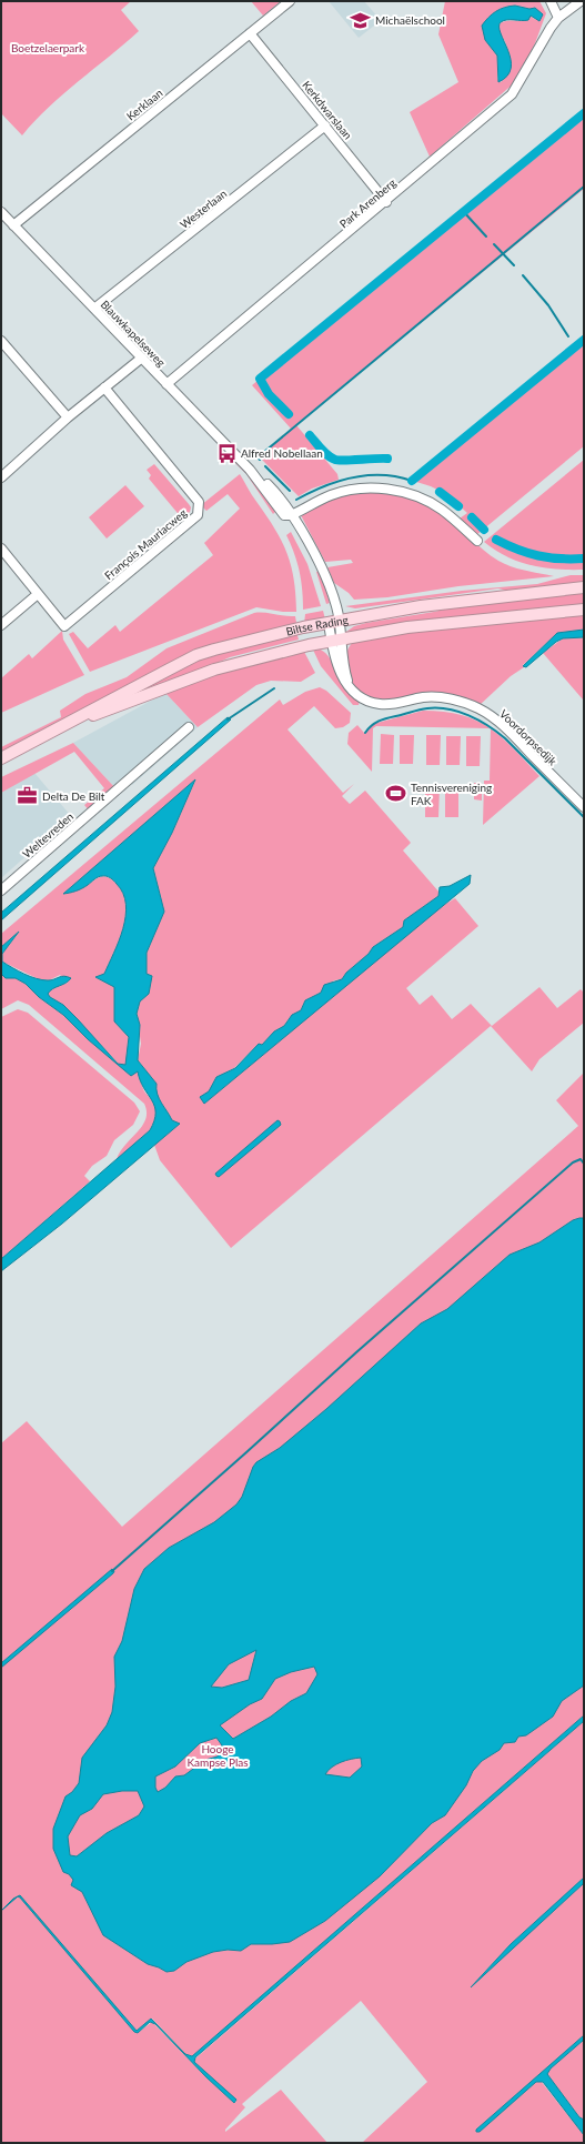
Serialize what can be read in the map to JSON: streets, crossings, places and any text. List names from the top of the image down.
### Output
{
  "streets": {
    "main road": ["Biltse Rading"],
    "street": [
      "Kerklaan",
      "Kerkdwarslaan",
      "Park Arenberg",
      "Westerlaan",
      "Blauwkapelseweg",
      "François Mauriacweg",
      "Voordorpsedijk",
      "Weltevreden"
    ]
  },
  "crossings": [
    ["Kerklaan", "Kerkdwarslaan"],
    ["Kerklaan", "Blauwkapelseweg"],
    ["Kerkdwarslaan", "Park Arenberg"],
    ["Kerkdwarslaan", "Westerlaan"],
    ["Park Arenberg", "Blauwkapelseweg"],
    ["Westerlaan", "Blauwkapelseweg"],
    ["Biltse Rading", "Voordorpsedijk"]
  ],
  "parks": ["Boetzelaerpark", "Hooge Kampse Plas"],
  "places": {
    "school or university": ["Michaëlschool"],
    "bus stop": ["Alfred Nobellaan"],
    "sports": ["Tennisvereniging FAK"],
    "office": ["Delta De Bilt"]
  }
}
